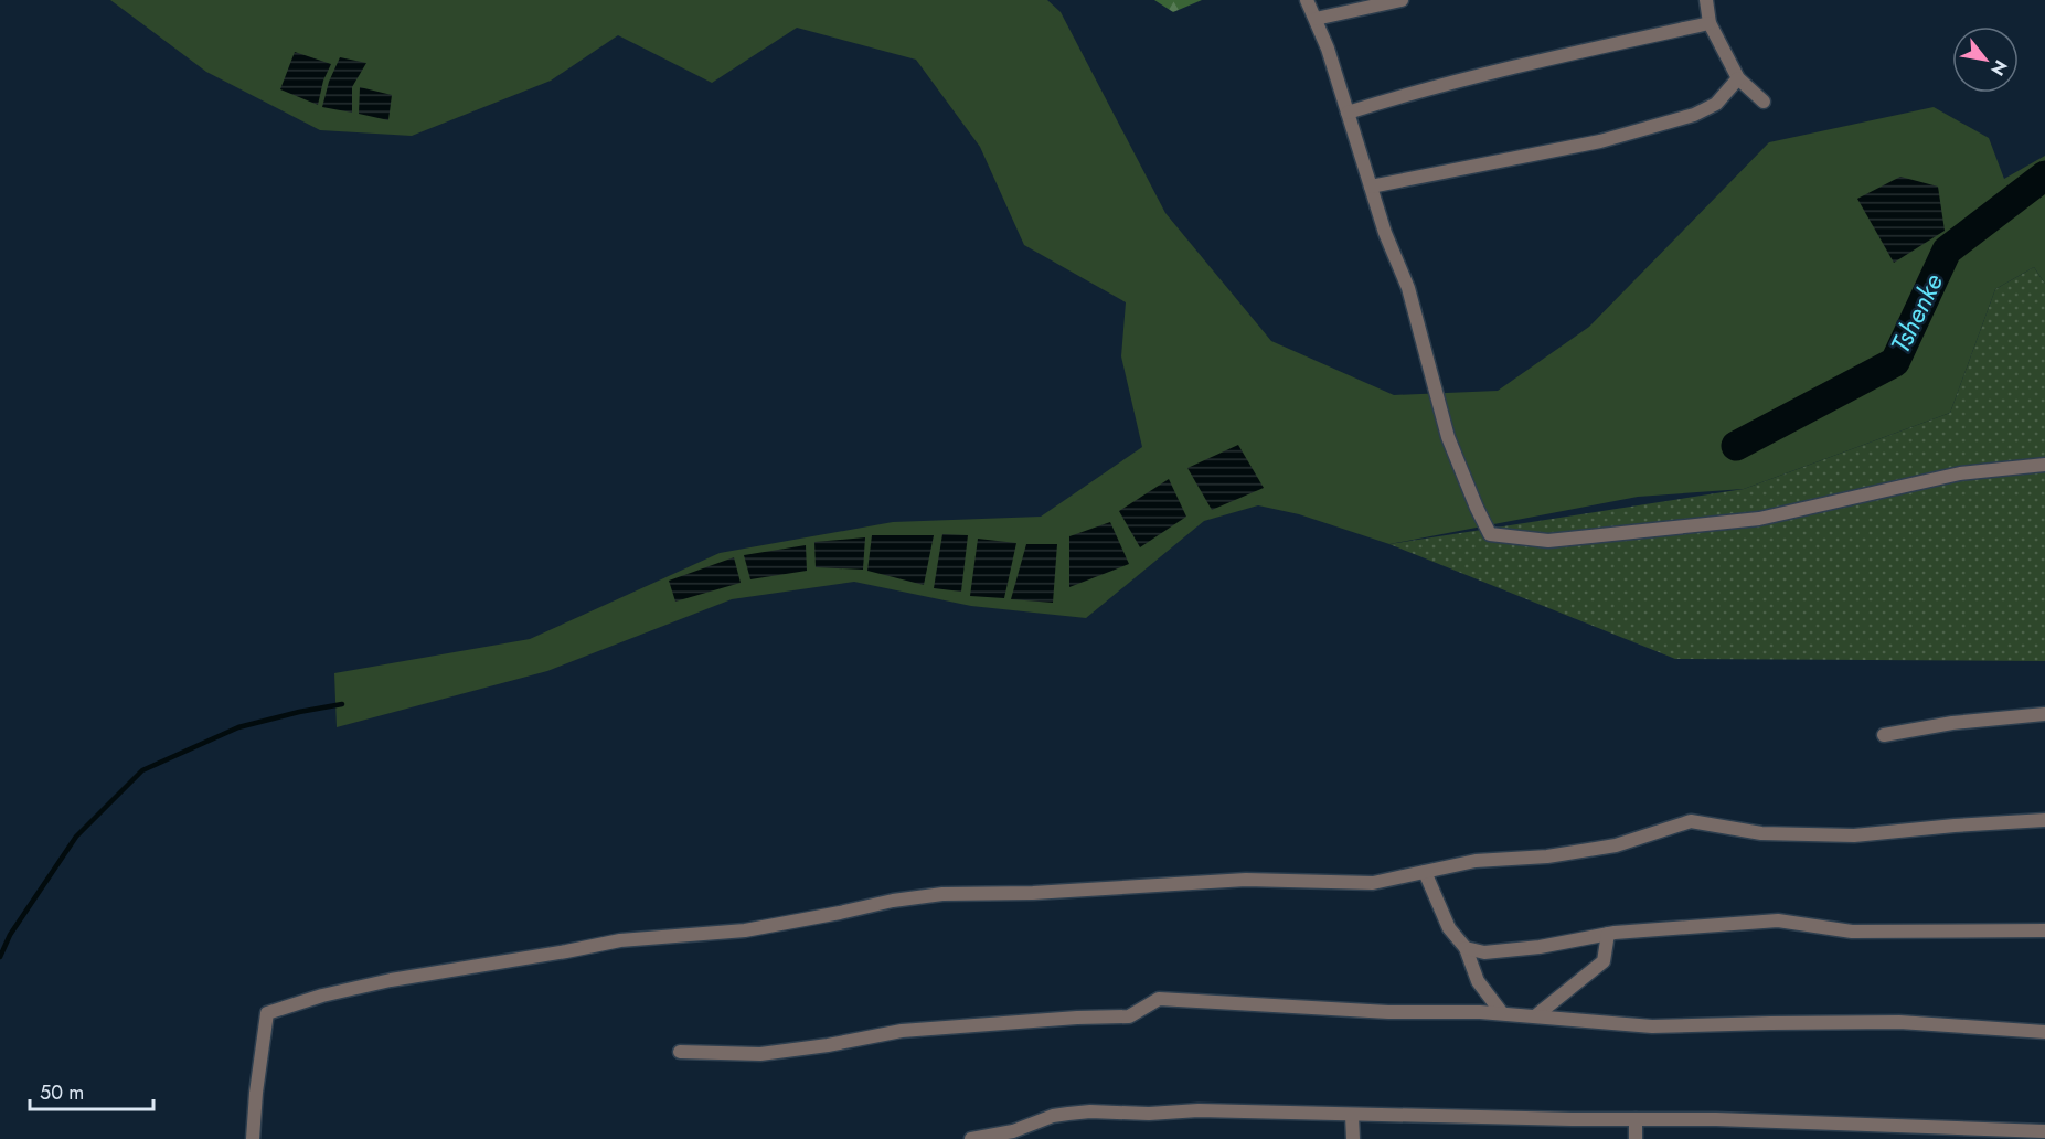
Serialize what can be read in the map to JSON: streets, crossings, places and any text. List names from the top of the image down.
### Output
{
  "water": ["Tshenke"],
  "scale_bar": "50 m",
  "north": "bottom right"
}
